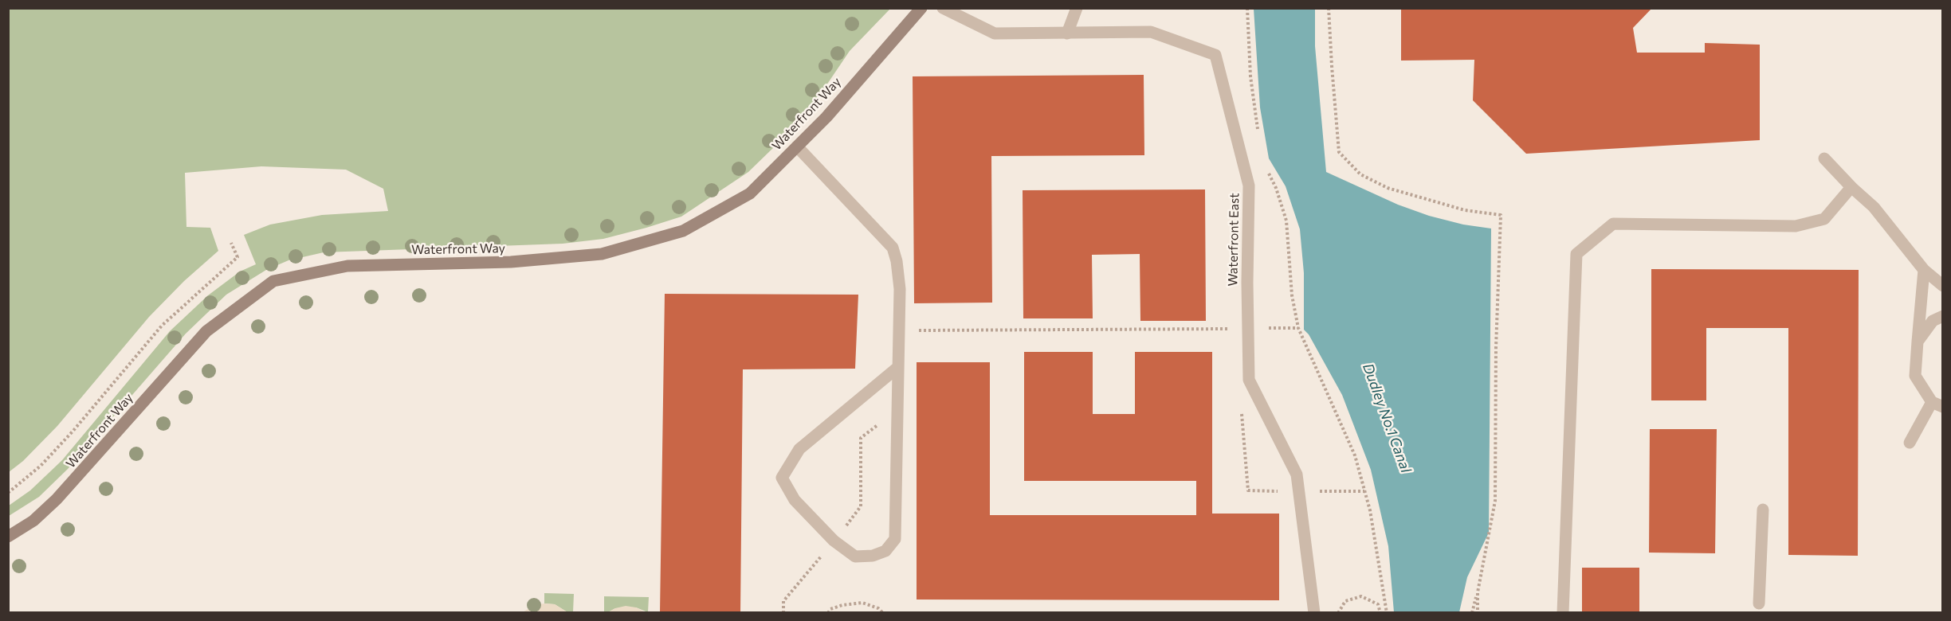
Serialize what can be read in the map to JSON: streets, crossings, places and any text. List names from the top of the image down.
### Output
{
  "streets": {
    "street": ["Waterfront Way", "Waterfront East"]
  },
  "water": ["Dudley No.1 Canal"]
}
